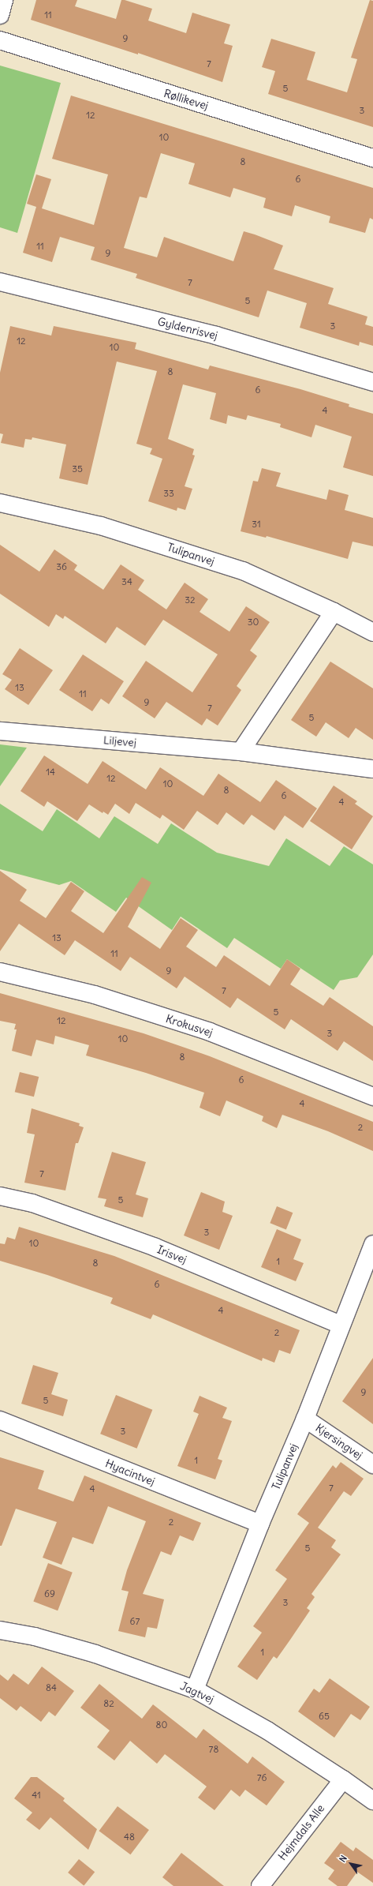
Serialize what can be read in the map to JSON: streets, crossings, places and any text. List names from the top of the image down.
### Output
{
  "streets": {
    "street": [
      "Røllikevej",
      "Gyldenrisvej",
      "Tulipanvej",
      "Liljevej",
      "Krokusvej",
      "Irisvej",
      "Kjersingvej",
      "Hyacintvej",
      "Jagtvej",
      "Hejmdals Alle"
    ]
  },
  "crossings": [
    ["Tulipanvej", "Irisvej"],
    ["Tulipanvej", "Kjersingvej"],
    ["Tulipanvej", "Hyacintvej"],
    ["Tulipanvej", "Jagtvej"],
    ["Jagtvej", "Hejmdals Alle"]
  ],
  "house_numbers": [
    "11",
    "9",
    "7",
    "5",
    "3",
    "12",
    "10",
    "8",
    "6",
    "11",
    "9",
    "7",
    "5",
    "3",
    "12",
    "10",
    "8",
    "6",
    "4",
    "35",
    "33",
    "31",
    "36",
    "34",
    "32",
    "30",
    "13",
    "11",
    "9",
    "7",
    "5",
    "14",
    "12",
    "10",
    "8",
    "6",
    "4",
    "13",
    "11",
    "9",
    "7",
    "5",
    "12",
    "3",
    "10",
    "8",
    "6",
    "4",
    "2",
    "7",
    "5",
    "3",
    "10",
    "1",
    "8",
    "6",
    "4",
    "2",
    "9",
    "5",
    "3",
    "1",
    "7",
    "4",
    "2",
    "5",
    "69",
    "3",
    "67",
    "1",
    "84",
    "82",
    "65",
    "80",
    "78",
    "76",
    "41",
    "48"
  ],
  "north": "top left"
}
